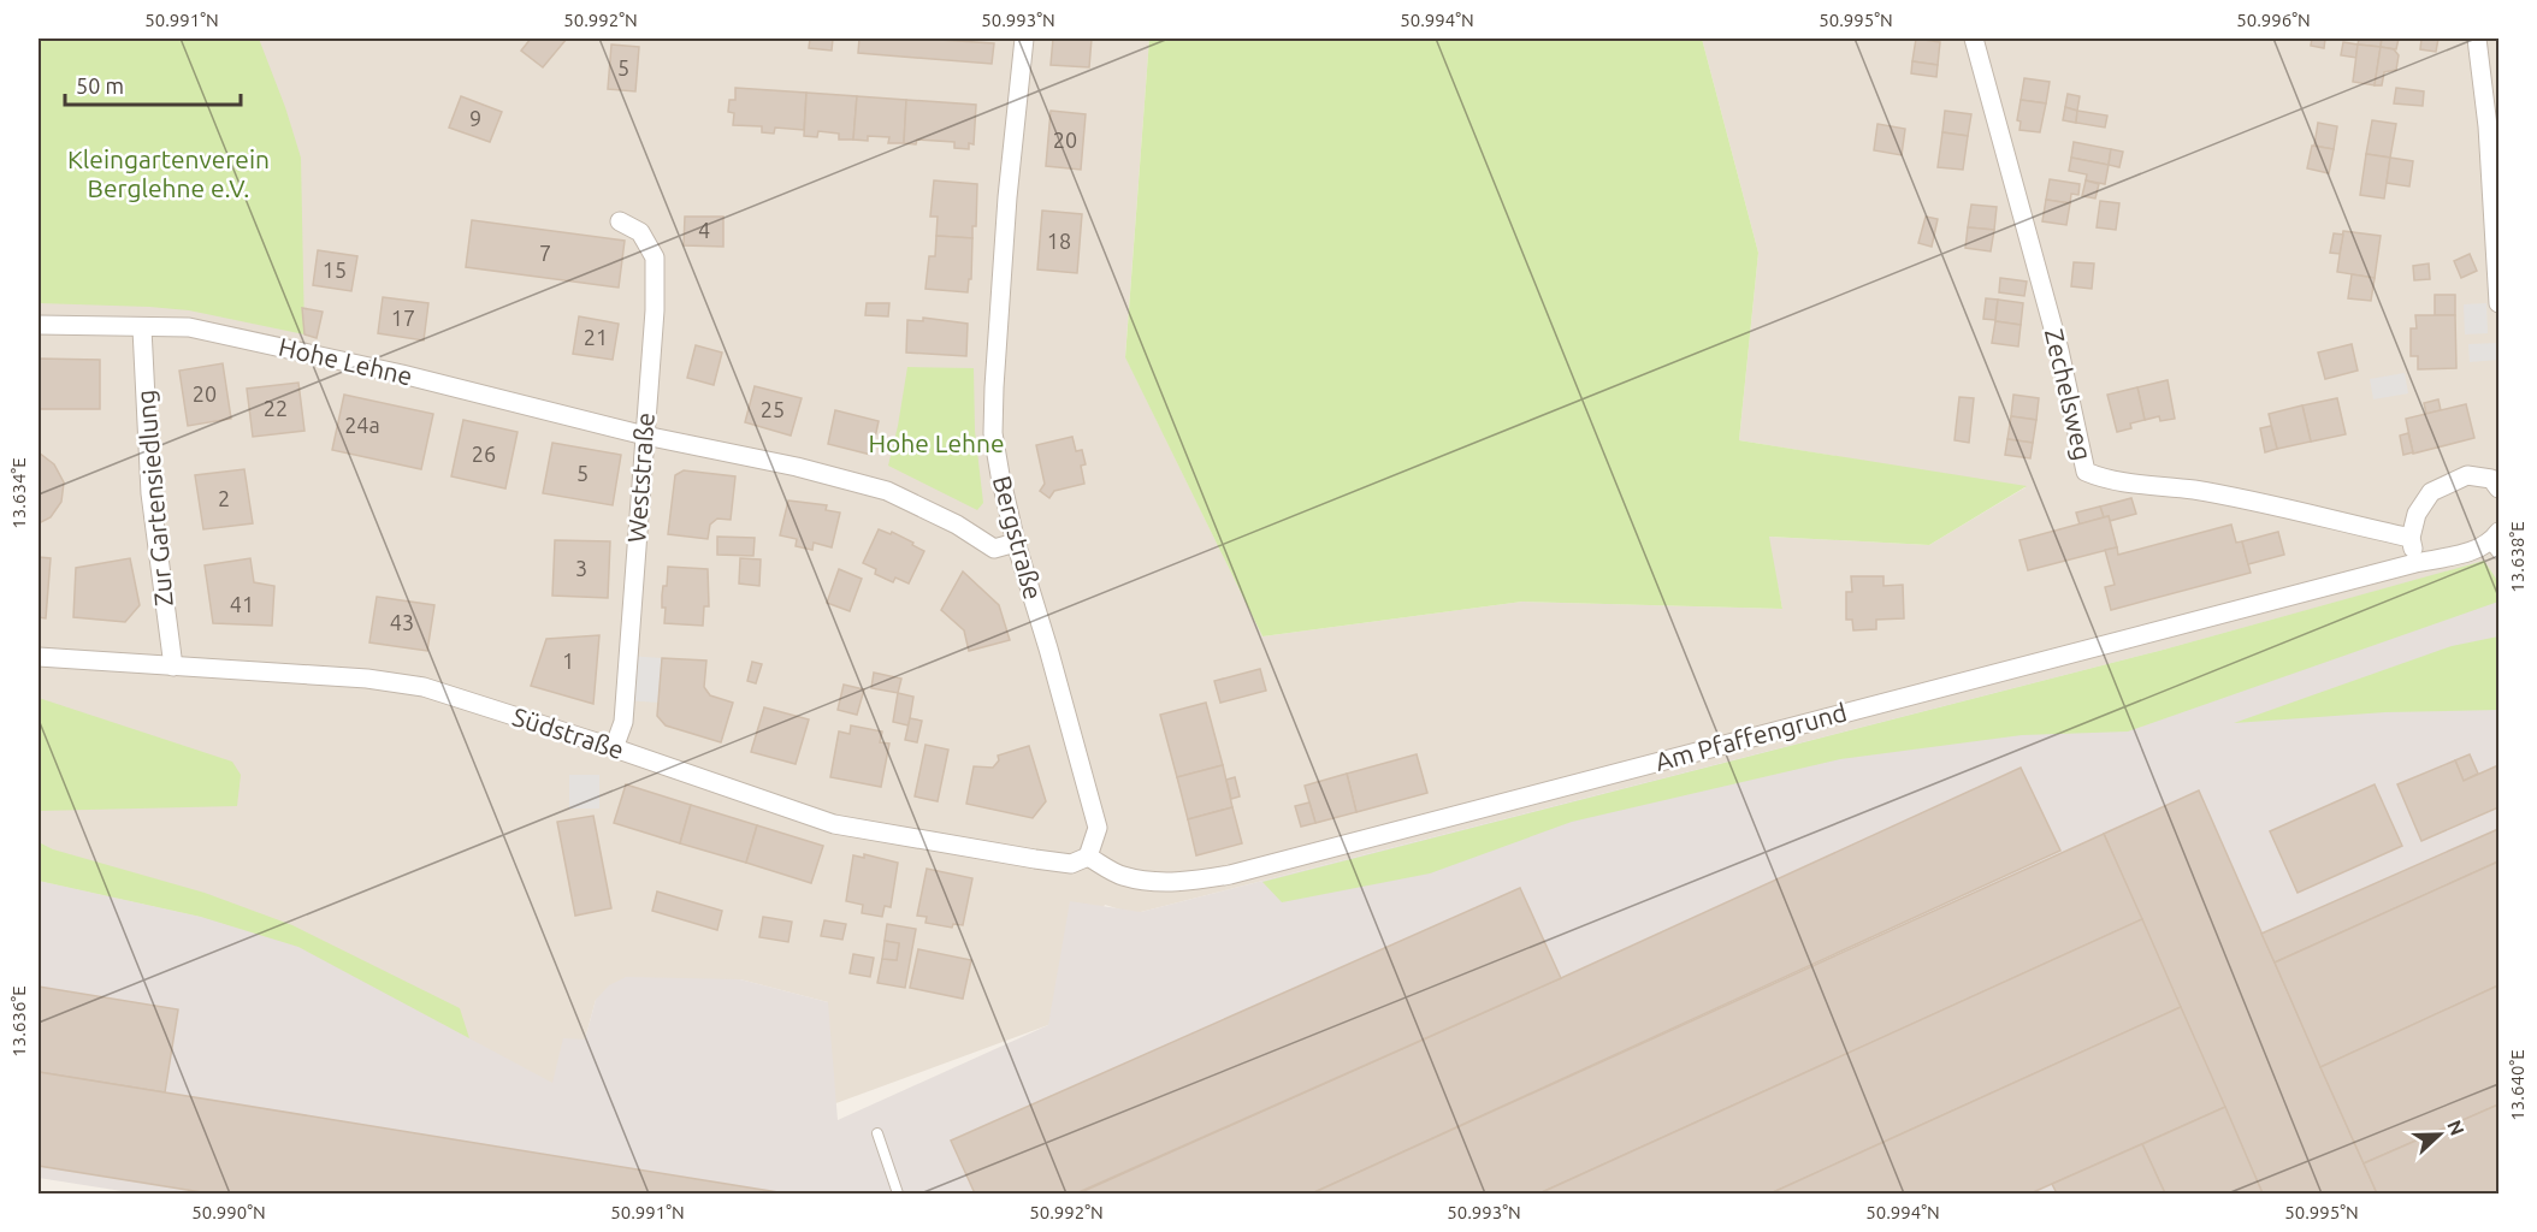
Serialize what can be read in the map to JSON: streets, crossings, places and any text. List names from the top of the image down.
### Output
{
  "streets": {
    "street": [
      "Hohe Lehne",
      "Zechelsweg",
      "Weststraße",
      "Zur Gartensiedlung",
      "Bergstraße",
      "Südstraße",
      "Am Pfaffengrund"
    ]
  },
  "crossings": [
    ["Hohe Lehne", "Weststraße"],
    ["Hohe Lehne", "Zur Gartensiedlung"],
    ["Hohe Lehne", "Bergstraße"],
    ["Weststraße", "Südstraße"],
    ["Zur Gartensiedlung", "Südstraße"],
    ["Bergstraße", "Südstraße"],
    ["Bergstraße", "Am Pfaffengrund"],
    ["Südstraße", "Am Pfaffengrund"]
  ],
  "parks": ["Kleingartenverein Berglehne e.V.", "Hohe Lehne"],
  "house_numbers": [
    "5",
    "9",
    "20",
    "4",
    "18",
    "7",
    "15",
    "17",
    "21",
    "20",
    "22",
    "25",
    "24a",
    "26",
    "5",
    "2",
    "3",
    "41",
    "43",
    "1"
  ],
  "scale_bar": "50 m",
  "north": "right",
  "coordinates": [
    "50.991°N",
    "50.992°N",
    "50.993°N",
    "50.994°N",
    "50.995°N",
    "50.996°N",
    "13.634°E",
    "13.638°E",
    "13.636°E",
    "13.640°E",
    "50.990°N"
  ]
}
